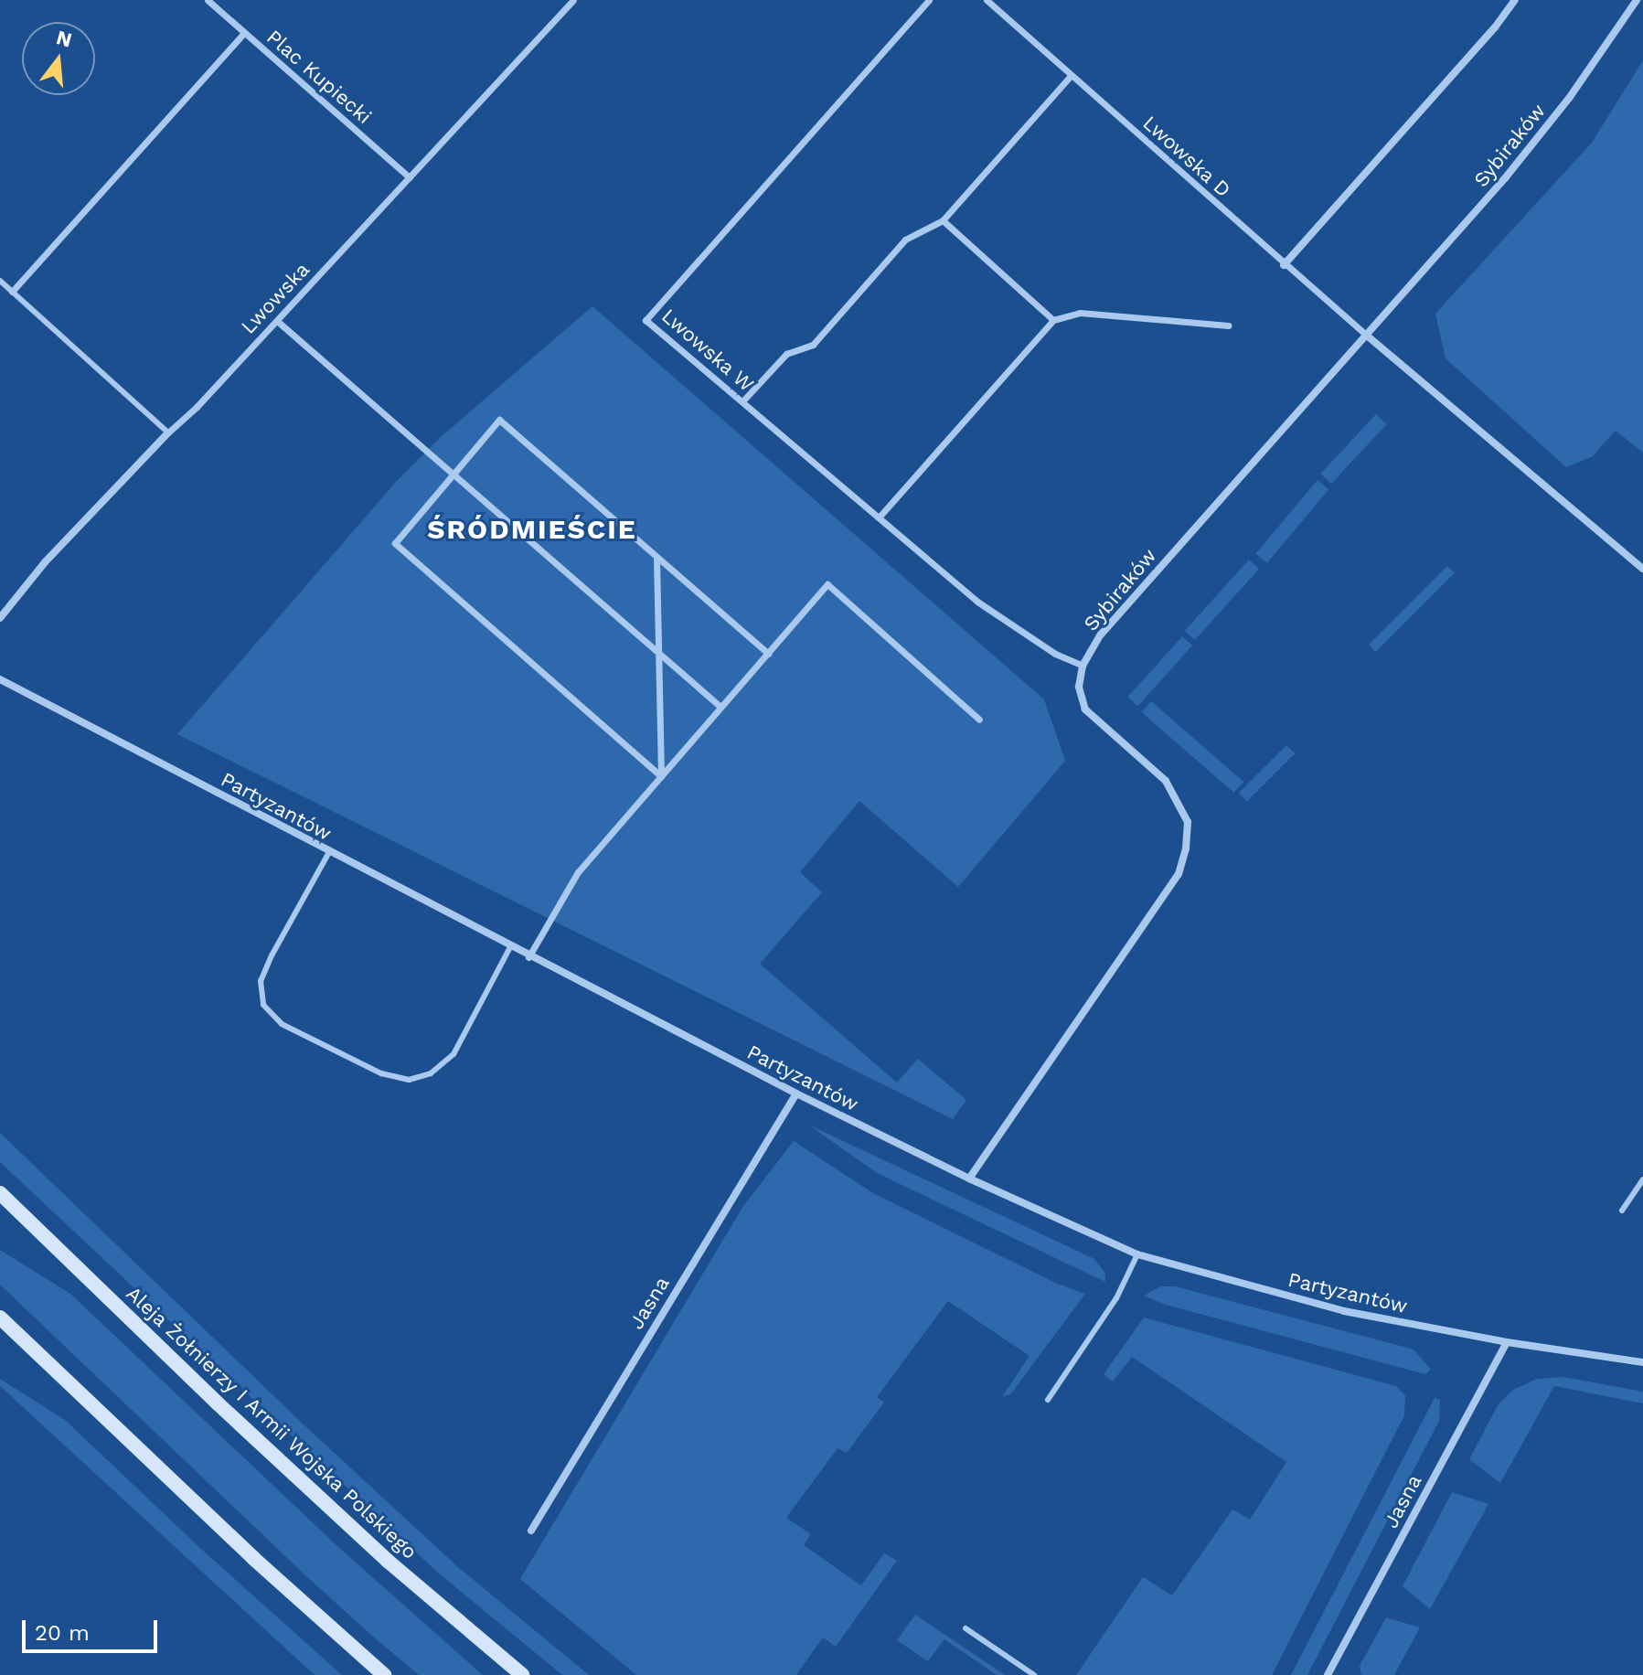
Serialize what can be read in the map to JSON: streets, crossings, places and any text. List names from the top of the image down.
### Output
{
  "streets": {
    "main road": ["Aleja Żołnierzy I Armii Wojska Polskiego"],
    "street": [
      "Plac Kupiecki",
      "Sybiraków",
      "Lwowska D",
      "Lwowska",
      "Lwowska W",
      "Partyzantów",
      "Jasna"
    ]
  },
  "crossings": [
    ["Plac Kupiecki", "Lwowska"],
    ["Sybiraków", "Lwowska D"],
    ["Sybiraków", "Lwowska W"],
    ["Partyzantów", "Jasna"]
  ],
  "districts": ["ŚRÓDMIEŚCIE"],
  "scale_bar": "20 m",
  "north": "top"
}
